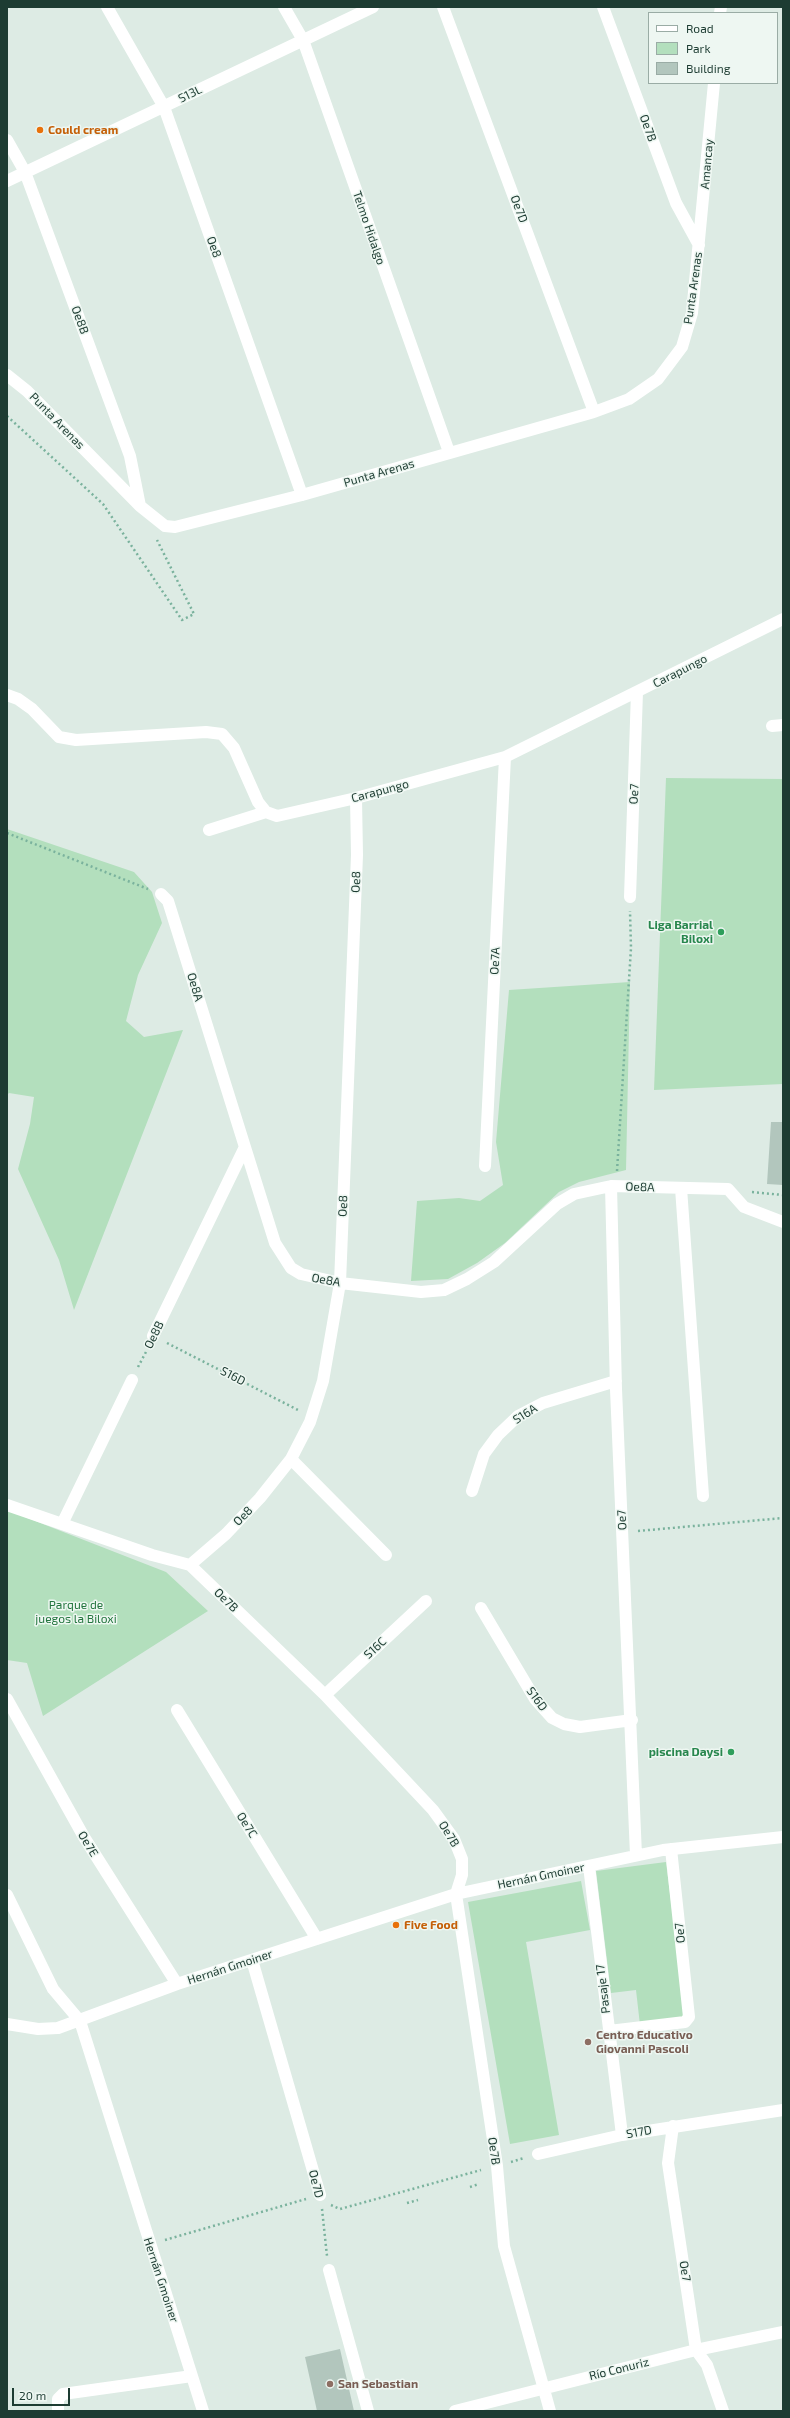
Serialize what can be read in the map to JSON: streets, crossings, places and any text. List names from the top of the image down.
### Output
{
  "streets": {
    "street": [
      "S13L",
      "Oe7B",
      "Amancay",
      "Oe7D",
      "Telmo Hidalgo",
      "Oe8",
      "Punta Arenas",
      "Oe8B",
      "Carapungo",
      "Oe7",
      "Oe7A",
      "Oe8A",
      "S16D",
      "S16A",
      "S16C",
      "Oe7C",
      "Oe7E",
      "Hernán Gmoiner",
      "Pasaje 17",
      "S17D",
      "Río Conuriz"
    ]
  },
  "crossings": [
    ["S13L", "Telmo Hidalgo"],
    ["S13L", "Oe8"],
    ["S13L", "Oe8B"],
    ["Oe7B", "Amancay"],
    ["Oe7B", "Oe8"],
    ["Oe7B", "Punta Arenas"],
    ["Oe7B", "S16C"],
    ["Oe7B", "Hernán Gmoiner"],
    ["Oe7B", "Río Conuriz"],
    ["Amancay", "Punta Arenas"],
    ["Oe7D", "Punta Arenas"],
    ["Oe7D", "Hernán Gmoiner"],
    ["Telmo Hidalgo", "Punta Arenas"],
    ["Oe8", "Punta Arenas"],
    ["Oe8", "Carapungo"],
    ["Oe8", "Oe8A"],
    ["Oe8", "S16D"],
    ["Punta Arenas", "Oe8B"],
    ["Oe8B", "Oe8A"],
    ["Oe8B", "S16D"],
    ["Carapungo", "Oe7"],
    ["Carapungo", "Oe7A"],
    ["Oe7", "Oe8A"],
    ["Oe7", "S16D"],
    ["Oe7", "S16A"],
    ["Oe7", "Hernán Gmoiner"],
    ["Oe7", "Pasaje 17"],
    ["Oe7", "S17D"],
    ["Oe7", "Río Conuriz"],
    ["Oe7C", "Hernán Gmoiner"],
    ["Oe7E", "Hernán Gmoiner"],
    ["Hernán Gmoiner", "Pasaje 17"],
    ["Pasaje 17", "S17D"]
  ],
  "parks": ["Parque de juegos la Biloxi"],
  "places": [
    "Could cream",
    "Liga Barrial Biloxi",
    "piscina Daysi",
    "Five Food",
    "Centro Educativo Giovanni Pascoli",
    "San Sebastian"
  ],
  "legend": ["Road", "Park", "Building"],
  "scale_bar": "20 m"
}
